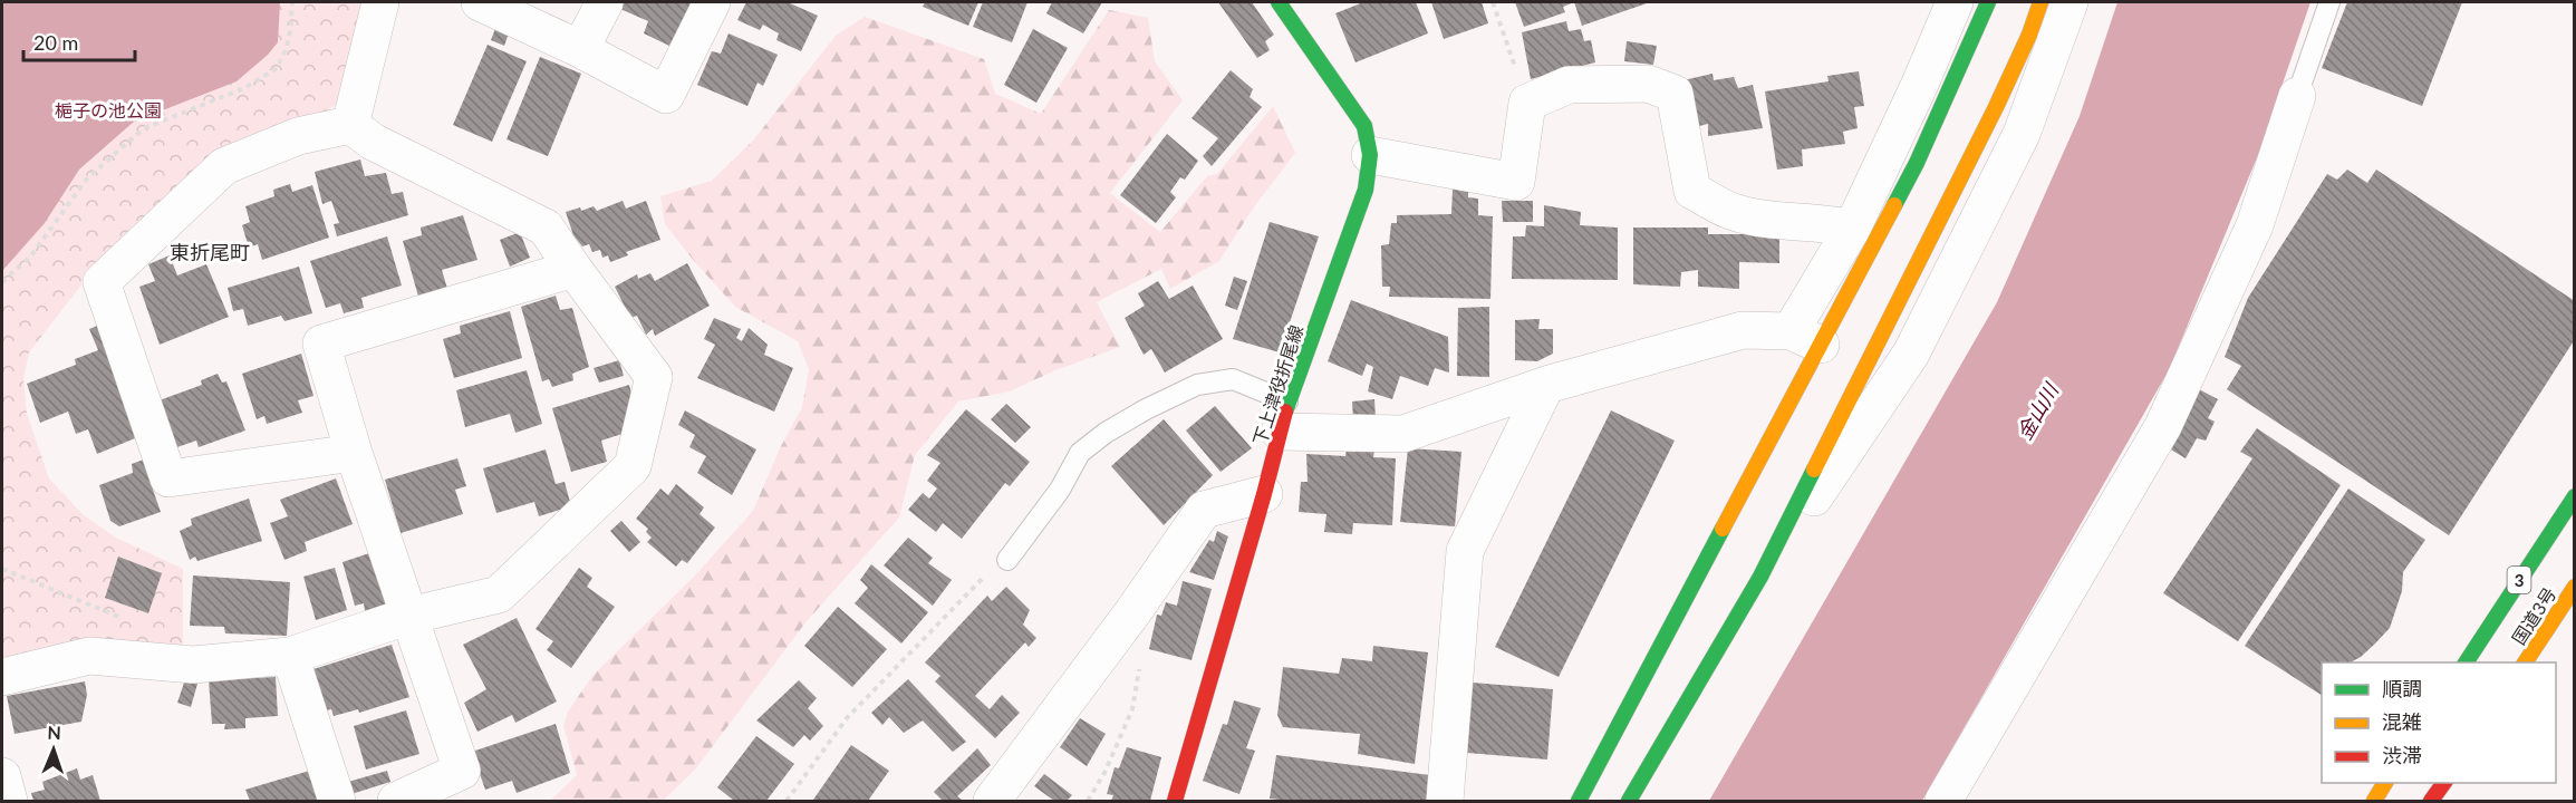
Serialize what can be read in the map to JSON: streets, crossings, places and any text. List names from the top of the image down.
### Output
{
  "streets": {
    "main road": ["下上津役折尾線", "3", "国道3号"]
  },
  "districts": ["東折尾町"],
  "water": ["金山川"],
  "parks": ["梔子の池公園"],
  "legend": ["順調", "混雑", "渋滞"],
  "scale_bar": "20 m",
  "north": "top"
}
